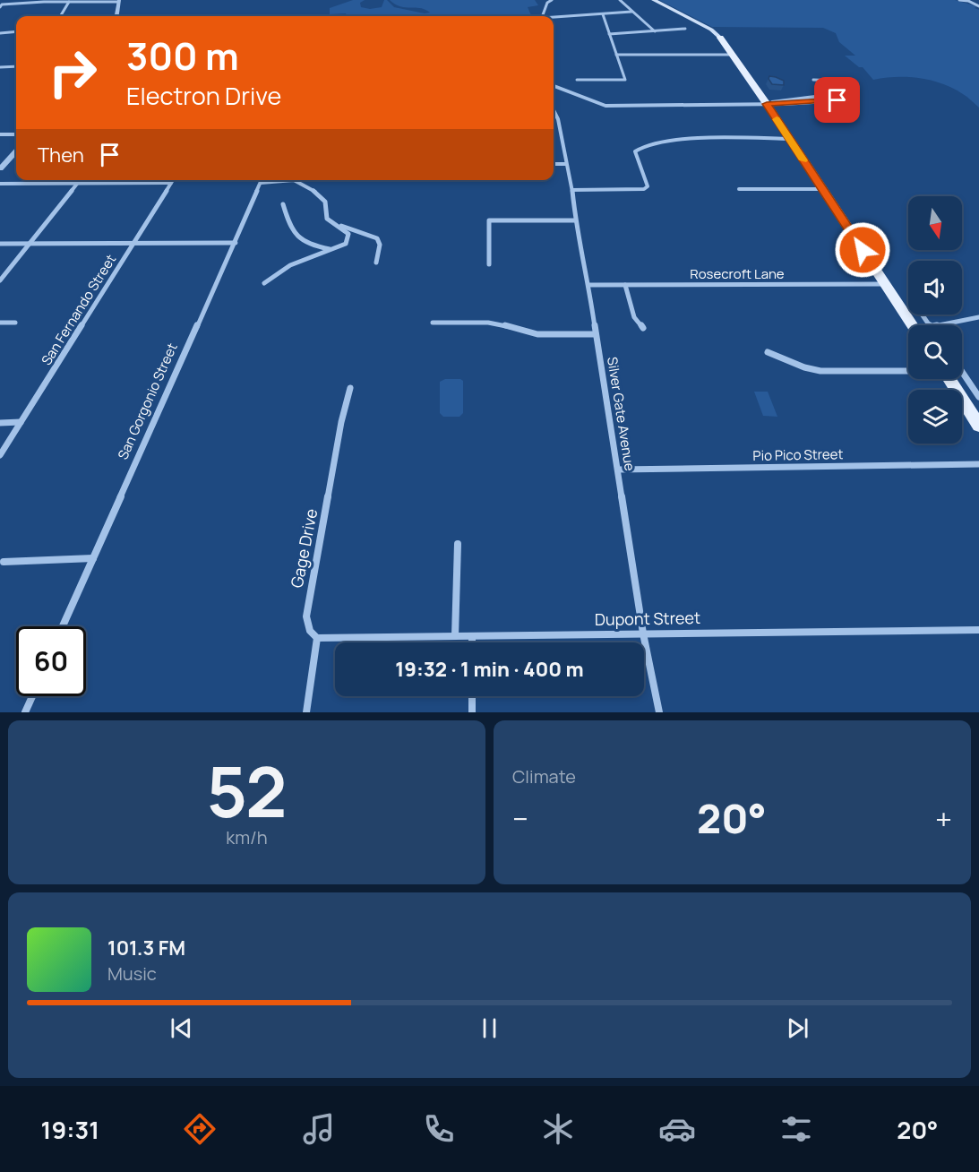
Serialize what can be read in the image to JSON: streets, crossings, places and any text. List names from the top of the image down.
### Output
{
  "streets": {
    "street": [
      "Rosecroft Lane",
      "San Fernando Street",
      "San Gorgonio Street",
      "Silver Gate Avenue",
      "Pio Pico Street",
      "Gage Drive",
      "Dupont Street"
    ]
  },
  "crossings": [
    ["Rosecroft Lane", "Silver Gate Avenue"],
    ["Silver Gate Avenue", "Pio Pico Street"],
    ["Silver Gate Avenue", "Dupont Street"],
    ["Gage Drive", "Dupont Street"]
  ],
  "north": "bottom",
  "page": {
    "turn": ["300 m", "Electron Drive"],
    "then": "Then",
    "limit": "60",
    "trip": "19:32 · 1 min · 400 m",
    "tile": [
      ["52", "km/h"],
      "Climate"
    ],
    "heat": ["−", "20°", "+"],
    "song": ["101.3 FM", "Music"],
    "tabs": ["19:31", "20°"]
  }
}
